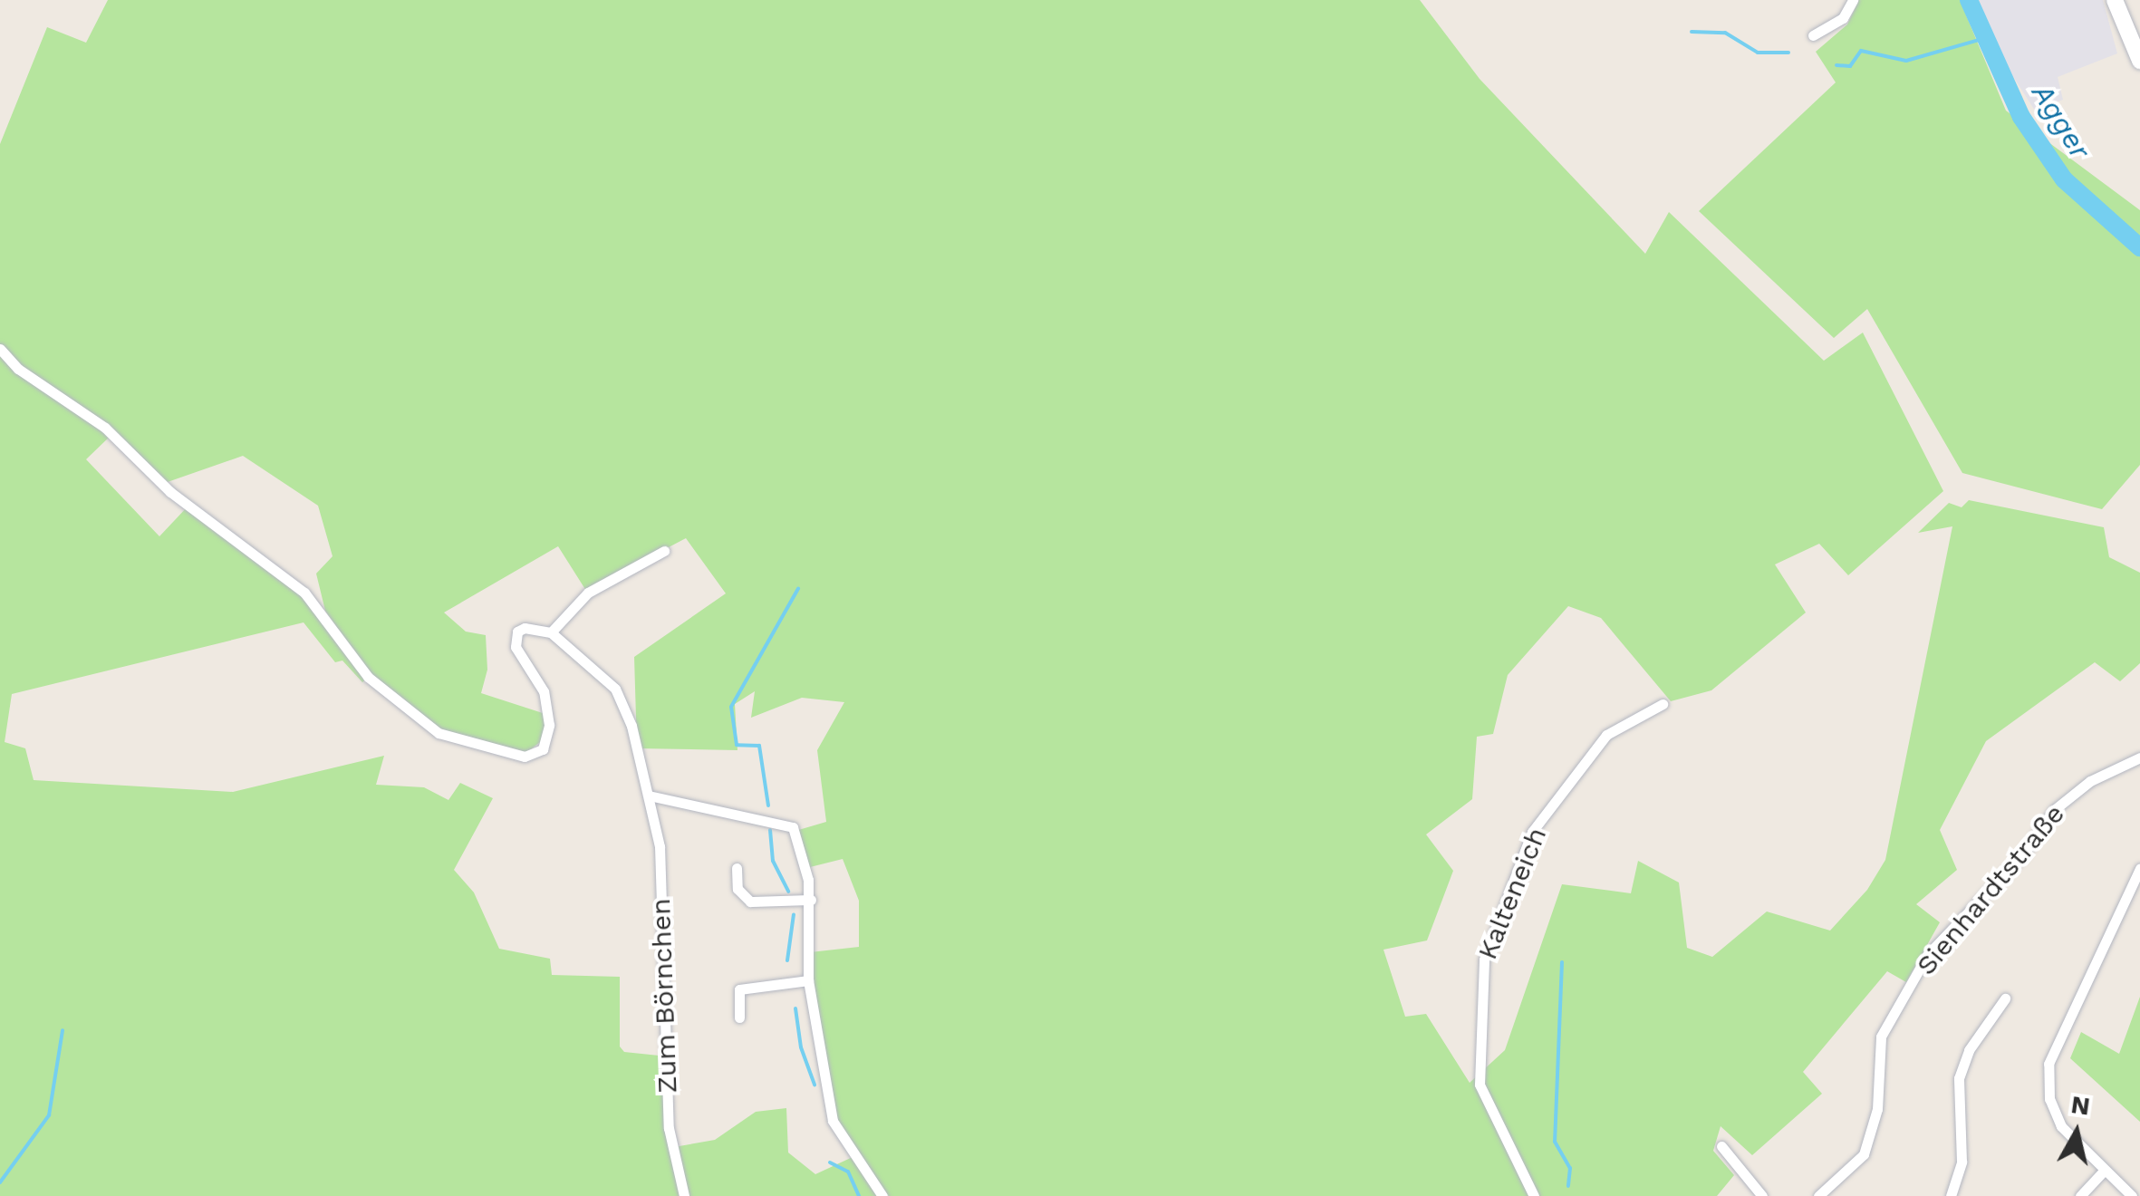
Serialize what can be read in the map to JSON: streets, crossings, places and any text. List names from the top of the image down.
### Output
{
  "streets": {
    "street": ["Sienhardtstraße", "Kalteneich", "Zum Börnchen"]
  },
  "water": ["Agger"],
  "north": "top"
}
